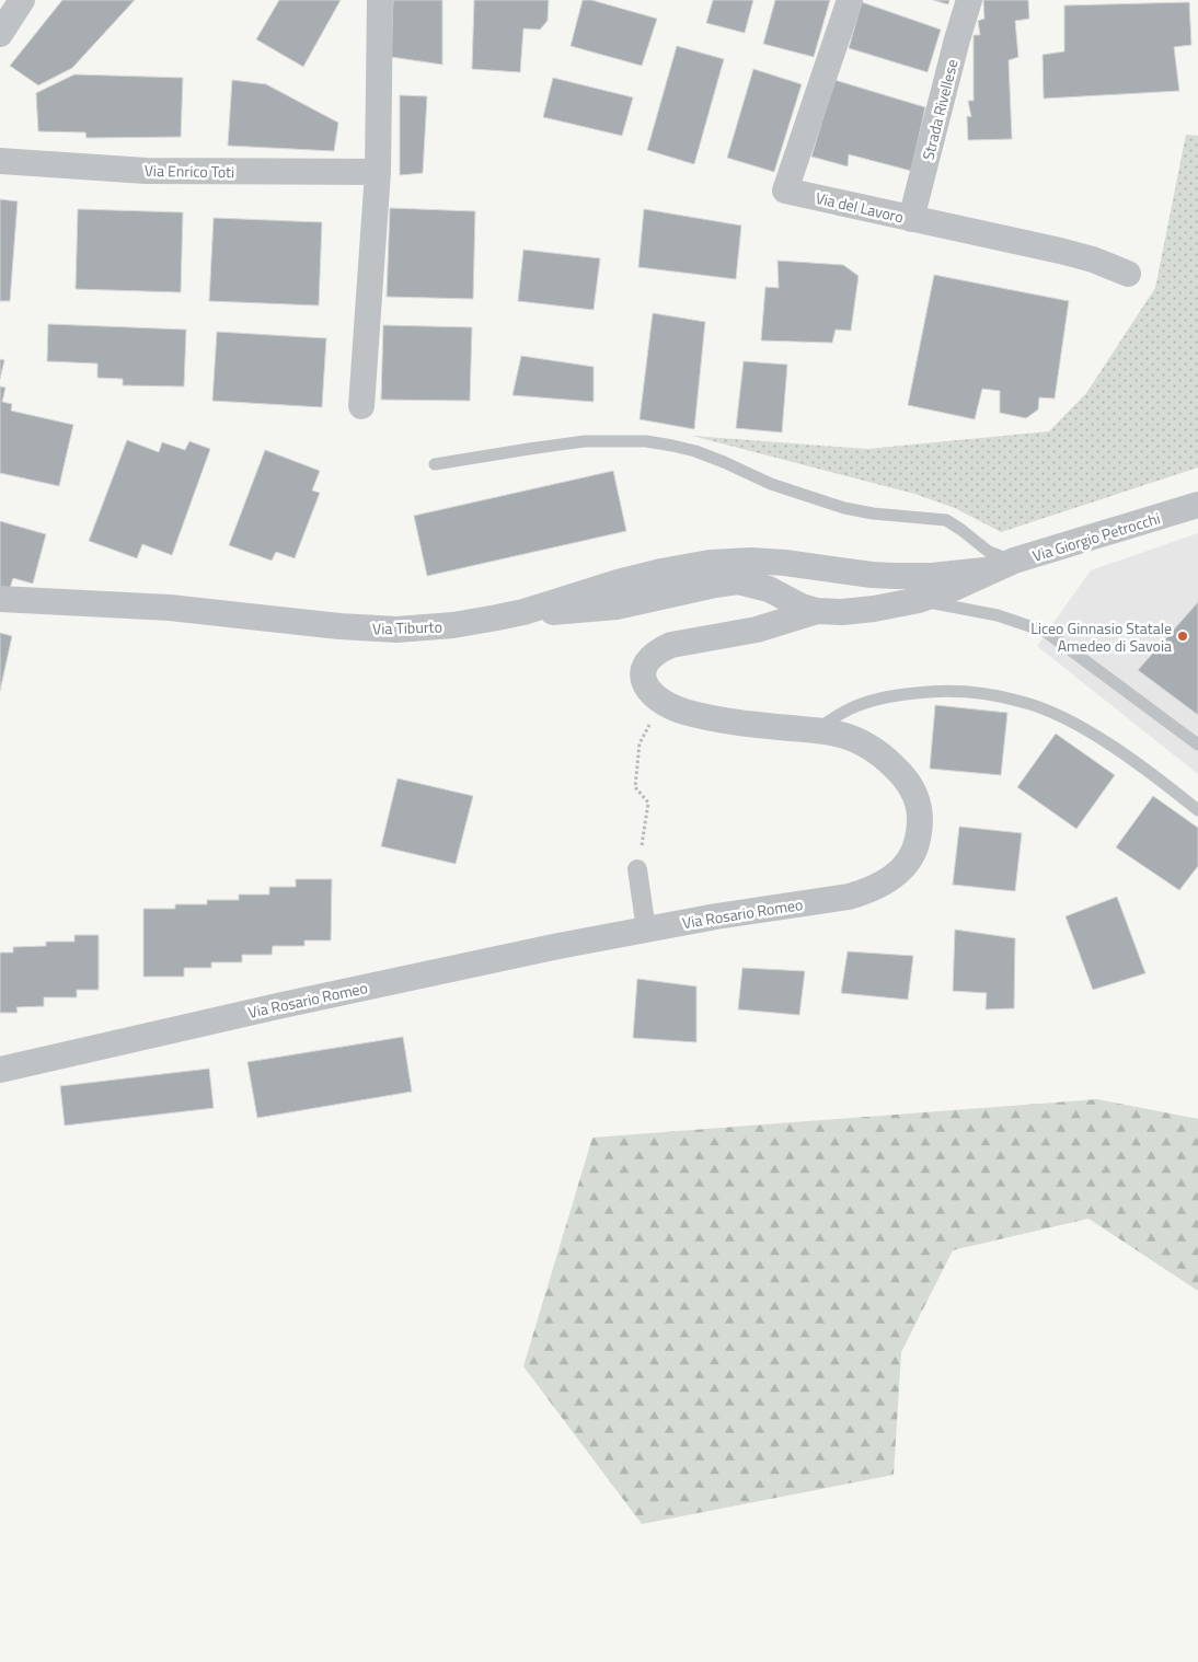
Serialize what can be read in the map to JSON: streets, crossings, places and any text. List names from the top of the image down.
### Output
{
  "streets": {
    "street": [
      "Strada Rivellese",
      "Via Enrico Toti",
      "Via del Lavoro",
      "Via Giorgio Petrocchi",
      "Via Tiburto",
      "Via Rosario Romeo"
    ]
  },
  "crossings": [
    ["Strada Rivellese", "Via del Lavoro"],
    ["Via Giorgio Petrocchi", "Via Tiburto"],
    ["Via Giorgio Petrocchi", "Via Rosario Romeo"]
  ],
  "places": ["Liceo Ginnasio Statale Amedeo di Savoia"]
}
